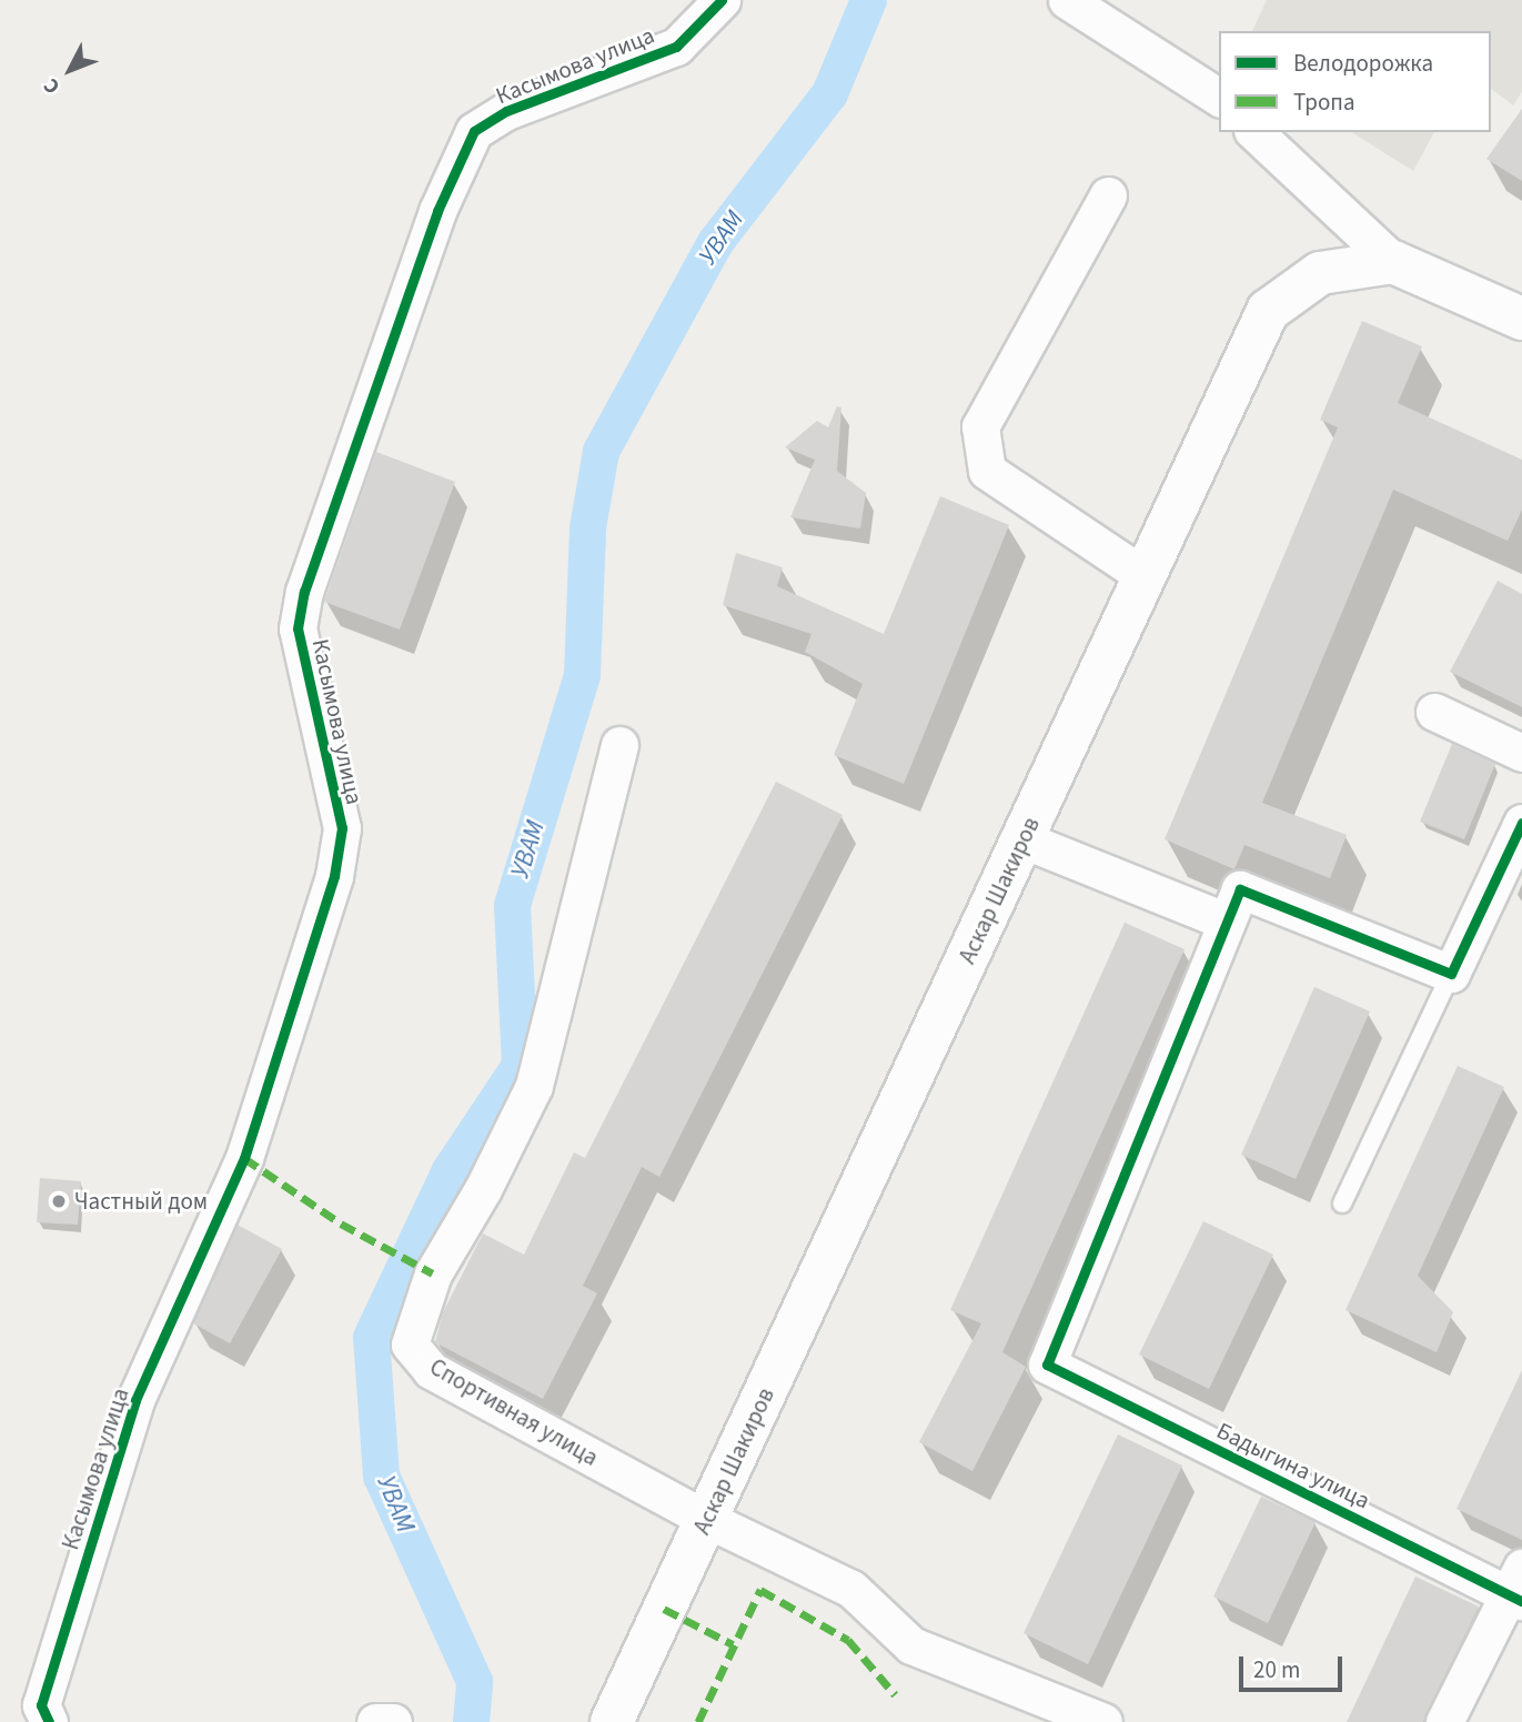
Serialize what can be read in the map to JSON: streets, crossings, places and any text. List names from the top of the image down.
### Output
{
  "streets": {
    "main road": ["Аскар Шакиров"],
    "street": ["Касымова улица", "Спортивная улица", "Бадыгина улица"]
  },
  "crossings": [
    ["Аскар Шакиров", "Спортивная улица"]
  ],
  "water": ["УВАМ"],
  "places": ["Частный дом"],
  "legend": ["Велодорожка", "Тропа"],
  "scale_bar": "20 m",
  "north": "bottom left"
}
